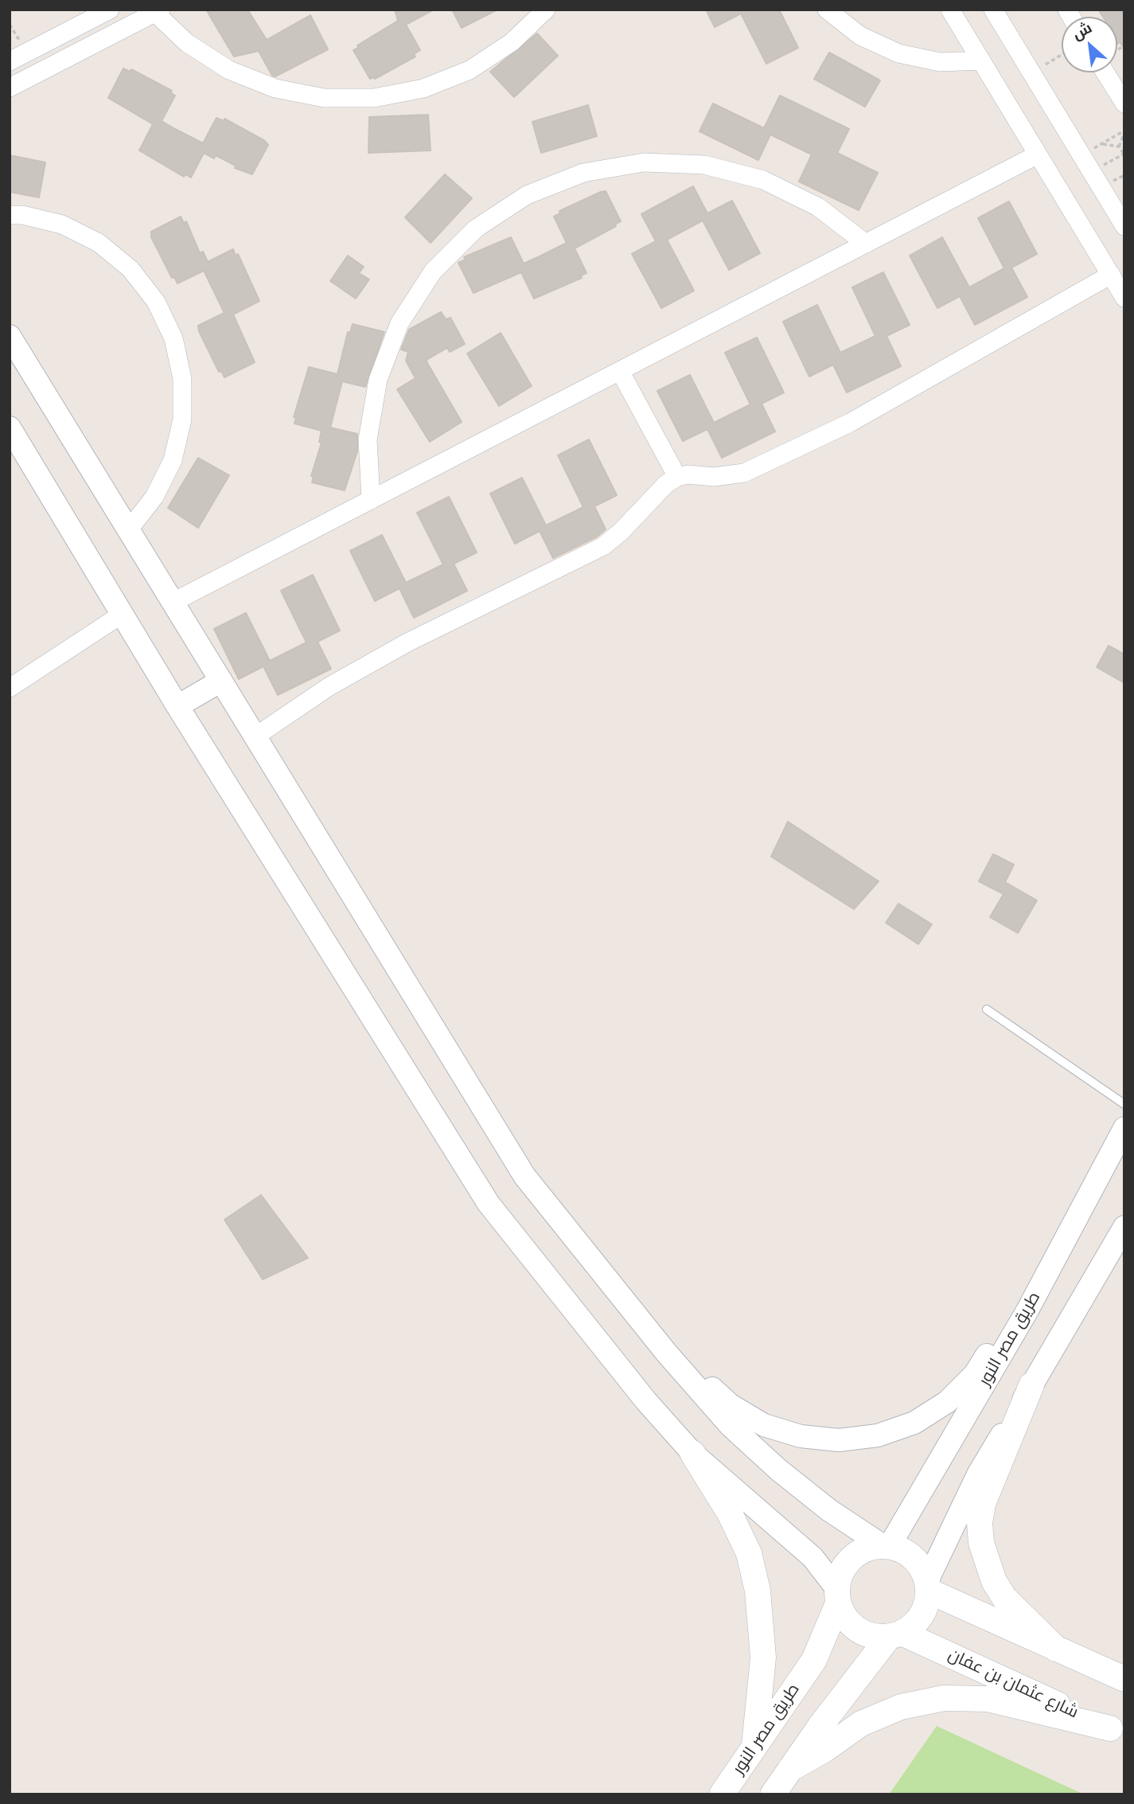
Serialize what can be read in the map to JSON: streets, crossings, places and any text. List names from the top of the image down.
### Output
{
  "streets": {
    "main road": ["طريق مصر النور", "شارع عثمان بن عفان"]
  },
  "crossings": [
    ["طريق مصر النور", "شارع عثمان بن عفان"]
  ],
  "north": "top left"
}
